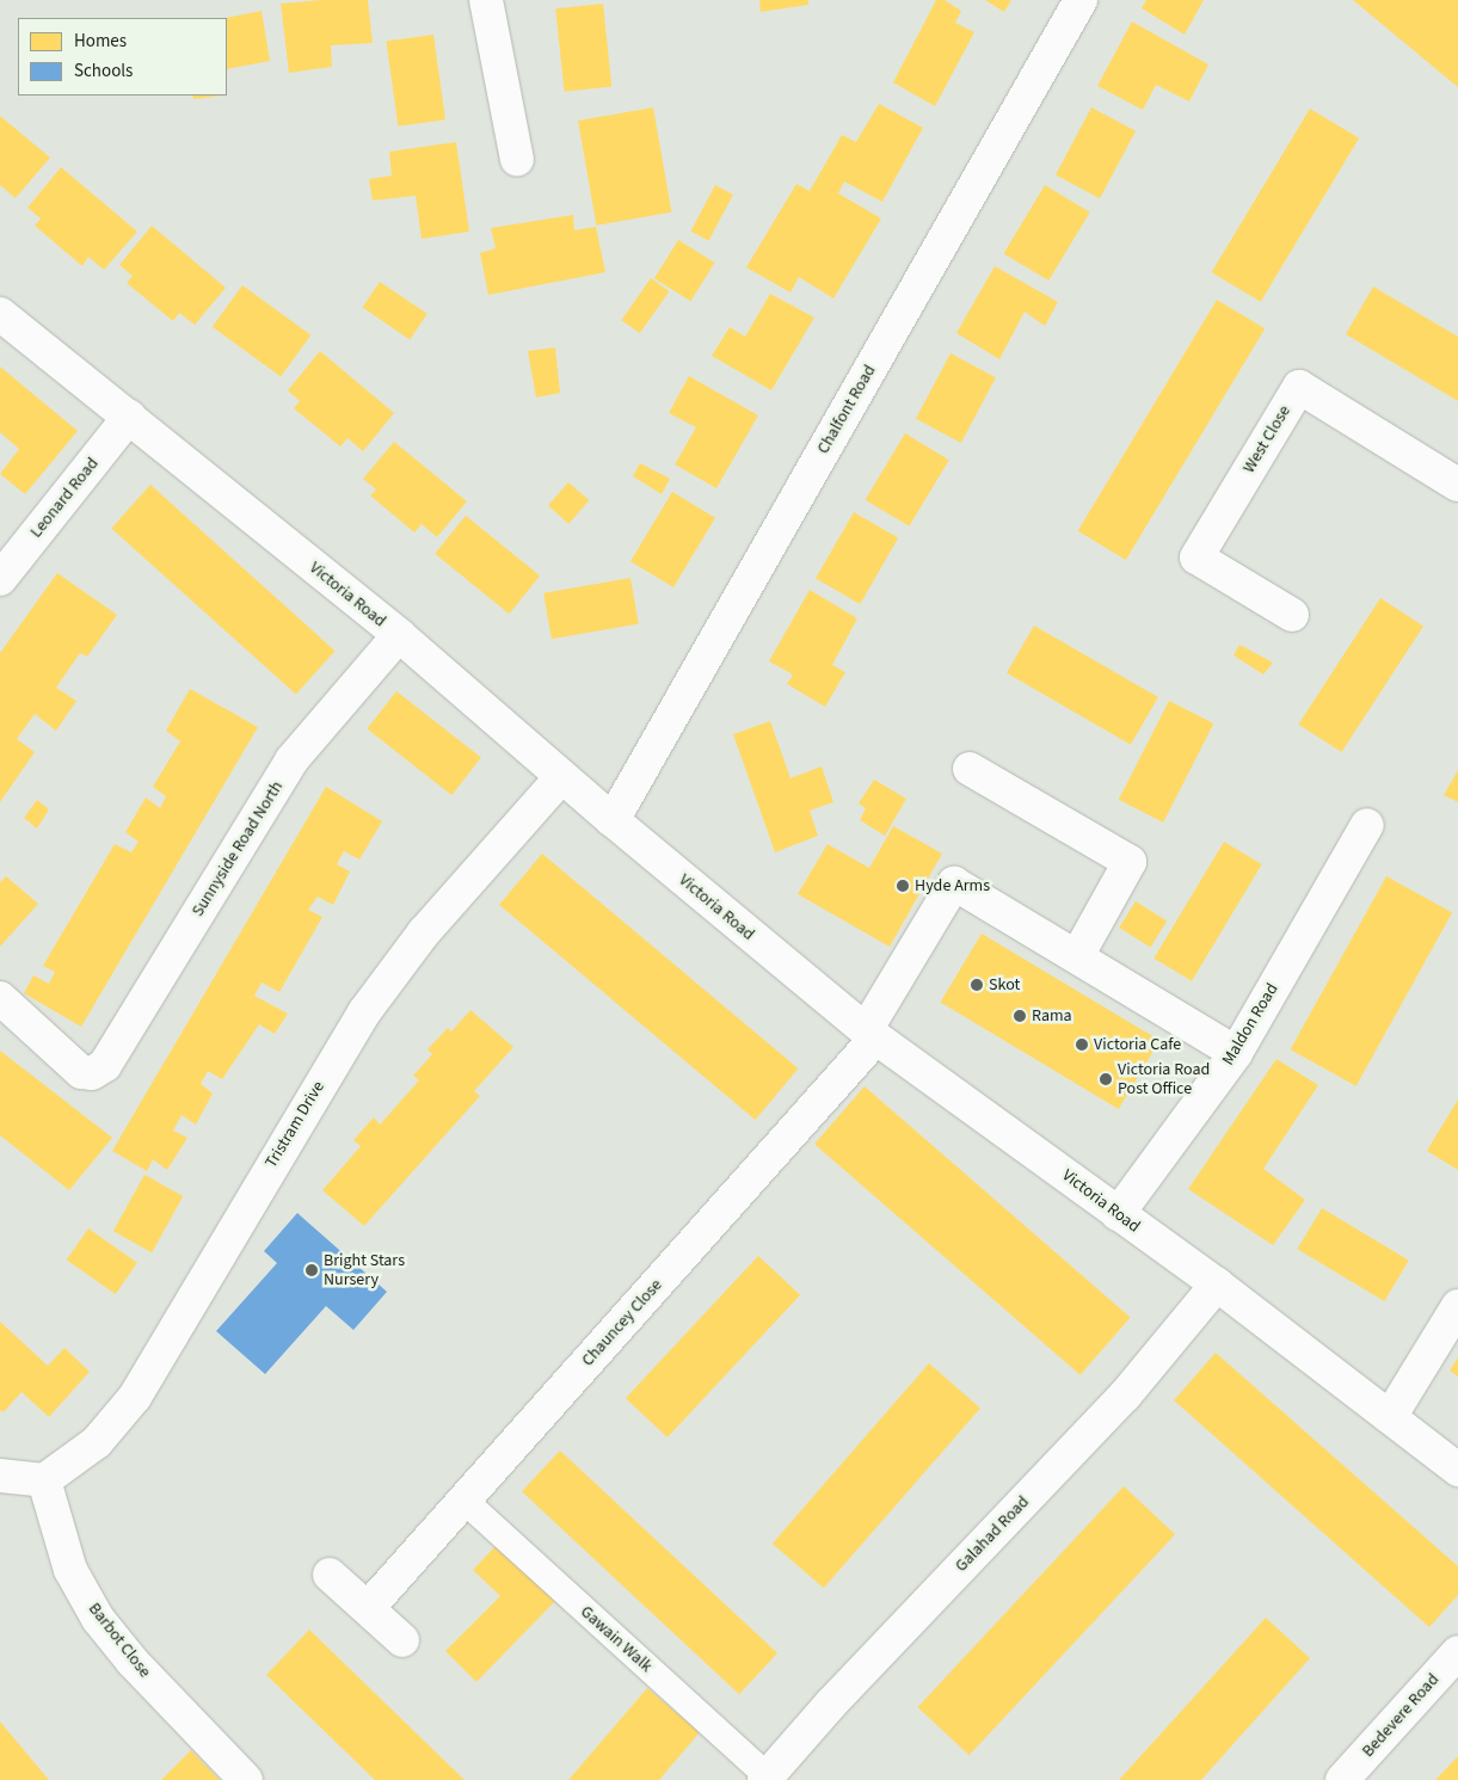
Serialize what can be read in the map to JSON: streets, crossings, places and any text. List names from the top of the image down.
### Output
{
  "streets": {
    "street": [
      "Chalfont Road",
      "West Close",
      "Leonard Road",
      "Victoria Road",
      "Sunnyside Road North",
      "Maldon Road",
      "Tristram Drive",
      "Chauncey Close",
      "Galahad Road",
      "Gawain Walk",
      "Barbot Close",
      "Bedevere Road"
    ]
  },
  "crossings": [
    ["Chalfont Road", "Victoria Road"],
    ["Leonard Road", "Victoria Road"],
    ["Victoria Road", "Sunnyside Road North"],
    ["Victoria Road", "Maldon Road"],
    ["Victoria Road", "Tristram Drive"],
    ["Victoria Road", "Chauncey Close"],
    ["Victoria Road", "Galahad Road"],
    ["Tristram Drive", "Barbot Close"],
    ["Chauncey Close", "Gawain Walk"],
    ["Galahad Road", "Gawain Walk"]
  ],
  "places": [
    "Hyde Arms",
    "Skot",
    "Rama",
    "Victoria Cafe",
    "Victoria Road Post Office",
    "Bright Stars Nursery"
  ],
  "legend": ["Homes", "Schools"]
}
